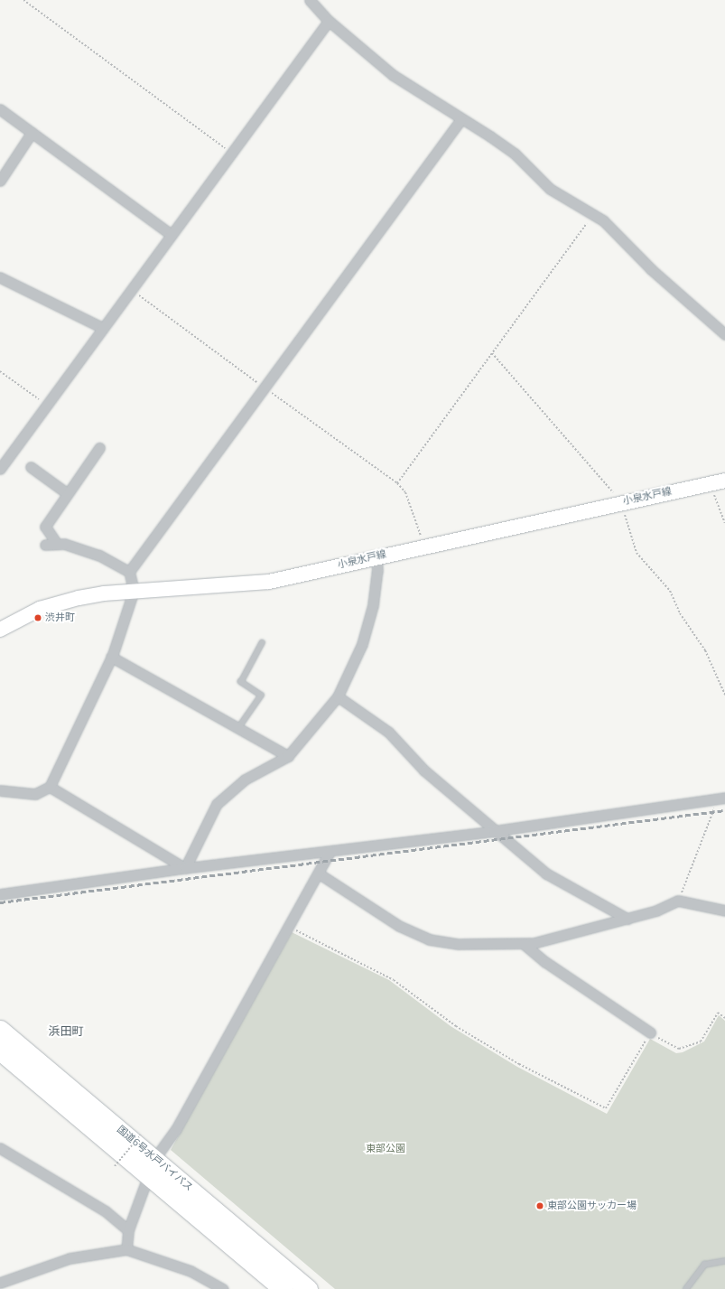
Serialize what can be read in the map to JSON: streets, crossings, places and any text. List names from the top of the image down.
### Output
{
  "streets": {
    "highway": ["国道6号水戸バイパス"],
    "main road": ["小泉水戸線"]
  },
  "districts": ["浜田町"],
  "parks": ["東部公園"],
  "places": ["渋井町", "東部公園サッカー場"]
}
